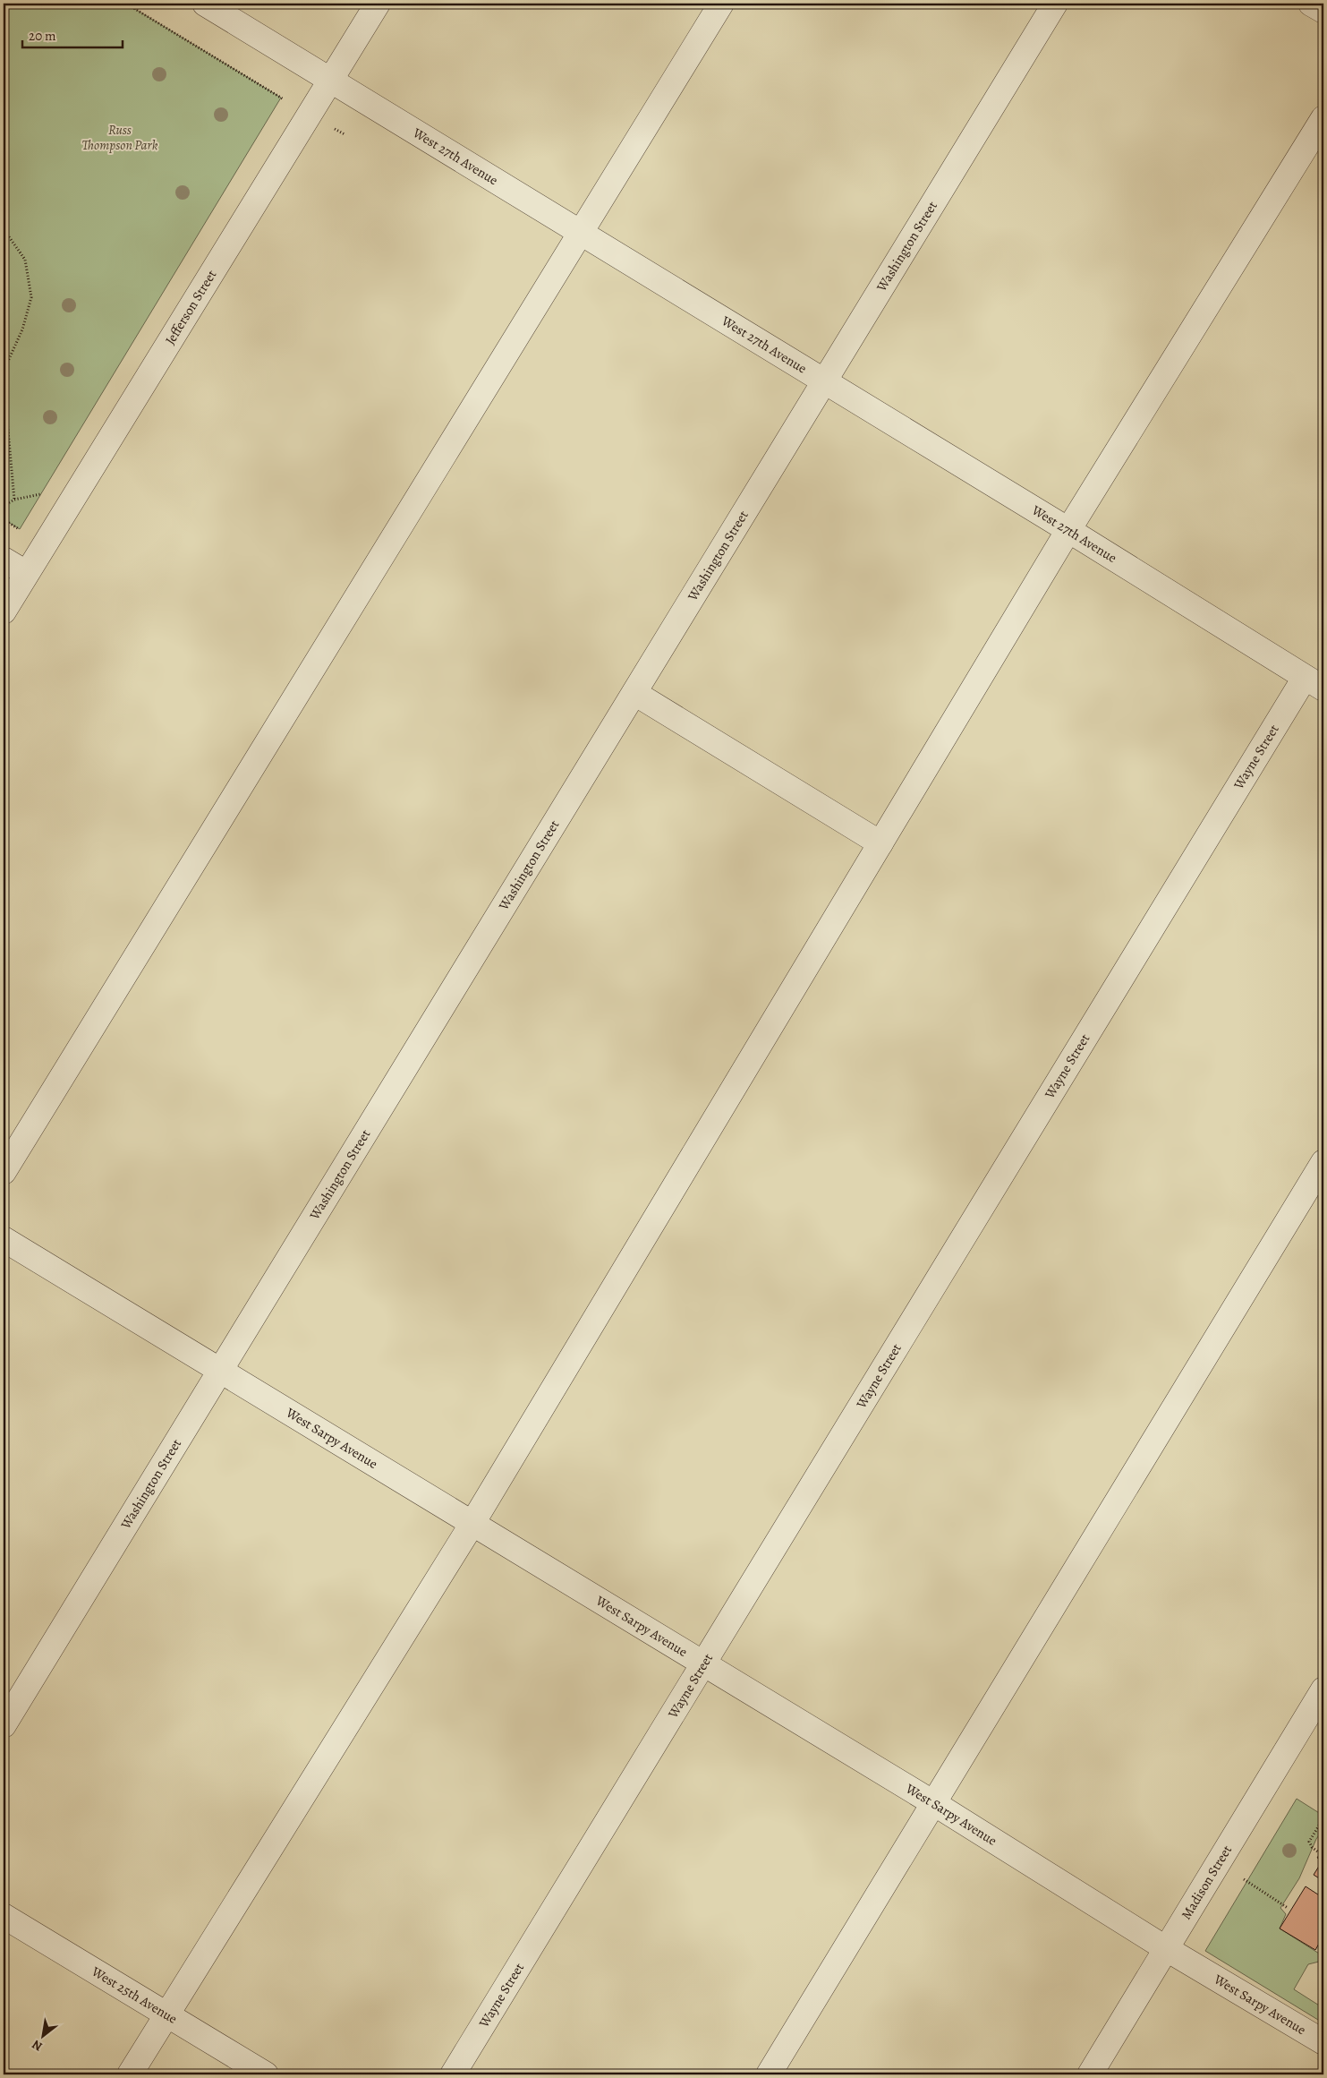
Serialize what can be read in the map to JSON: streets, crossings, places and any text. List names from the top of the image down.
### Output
{
  "streets": {
    "street": [
      "West 27th Avenue",
      "Washington Street",
      "Jefferson Street",
      "Wayne Street",
      "West Sarpy Avenue",
      "Madison Street",
      "West 25th Avenue"
    ]
  },
  "crossings": [
    ["West 27th Avenue", "Washington Street"],
    ["West 27th Avenue", "Jefferson Street"],
    ["West 27th Avenue", "Wayne Street"],
    ["Washington Street", "West Sarpy Avenue"],
    ["Wayne Street", "West Sarpy Avenue"],
    ["West Sarpy Avenue", "Madison Street"]
  ],
  "parks": ["Russ Thompson Park"],
  "scale_bar": "20 m",
  "north": "bottom left"
}
